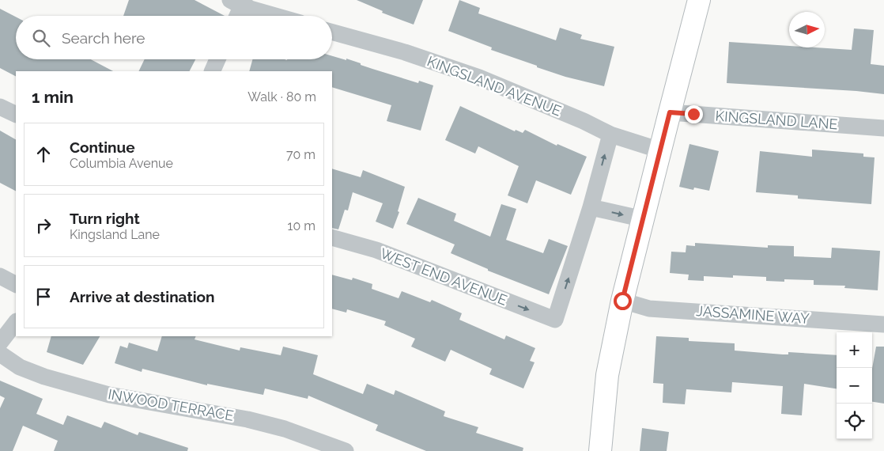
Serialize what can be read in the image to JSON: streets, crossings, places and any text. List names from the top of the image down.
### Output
{
  "streets": {
    "street": [
      "KINGSLAND AVENUE",
      "KINGSLAND LANE",
      "WEST END AVENUE",
      "JASSAMINE WAY",
      "INWOOD TERRACE"
    ]
  },
  "north": "right",
  "page": {
    "search": "Search here",
    "heading": ["1 min", "Walk · 80 m"],
    "list": [
      ["Continue", "Columbia Avenue", "70 m"],
      ["Turn right", "Kingsland Lane", "10 m"],
      "Arrive at destination"
    ],
    "map_buttons": ["+", "−"]
  }
}
